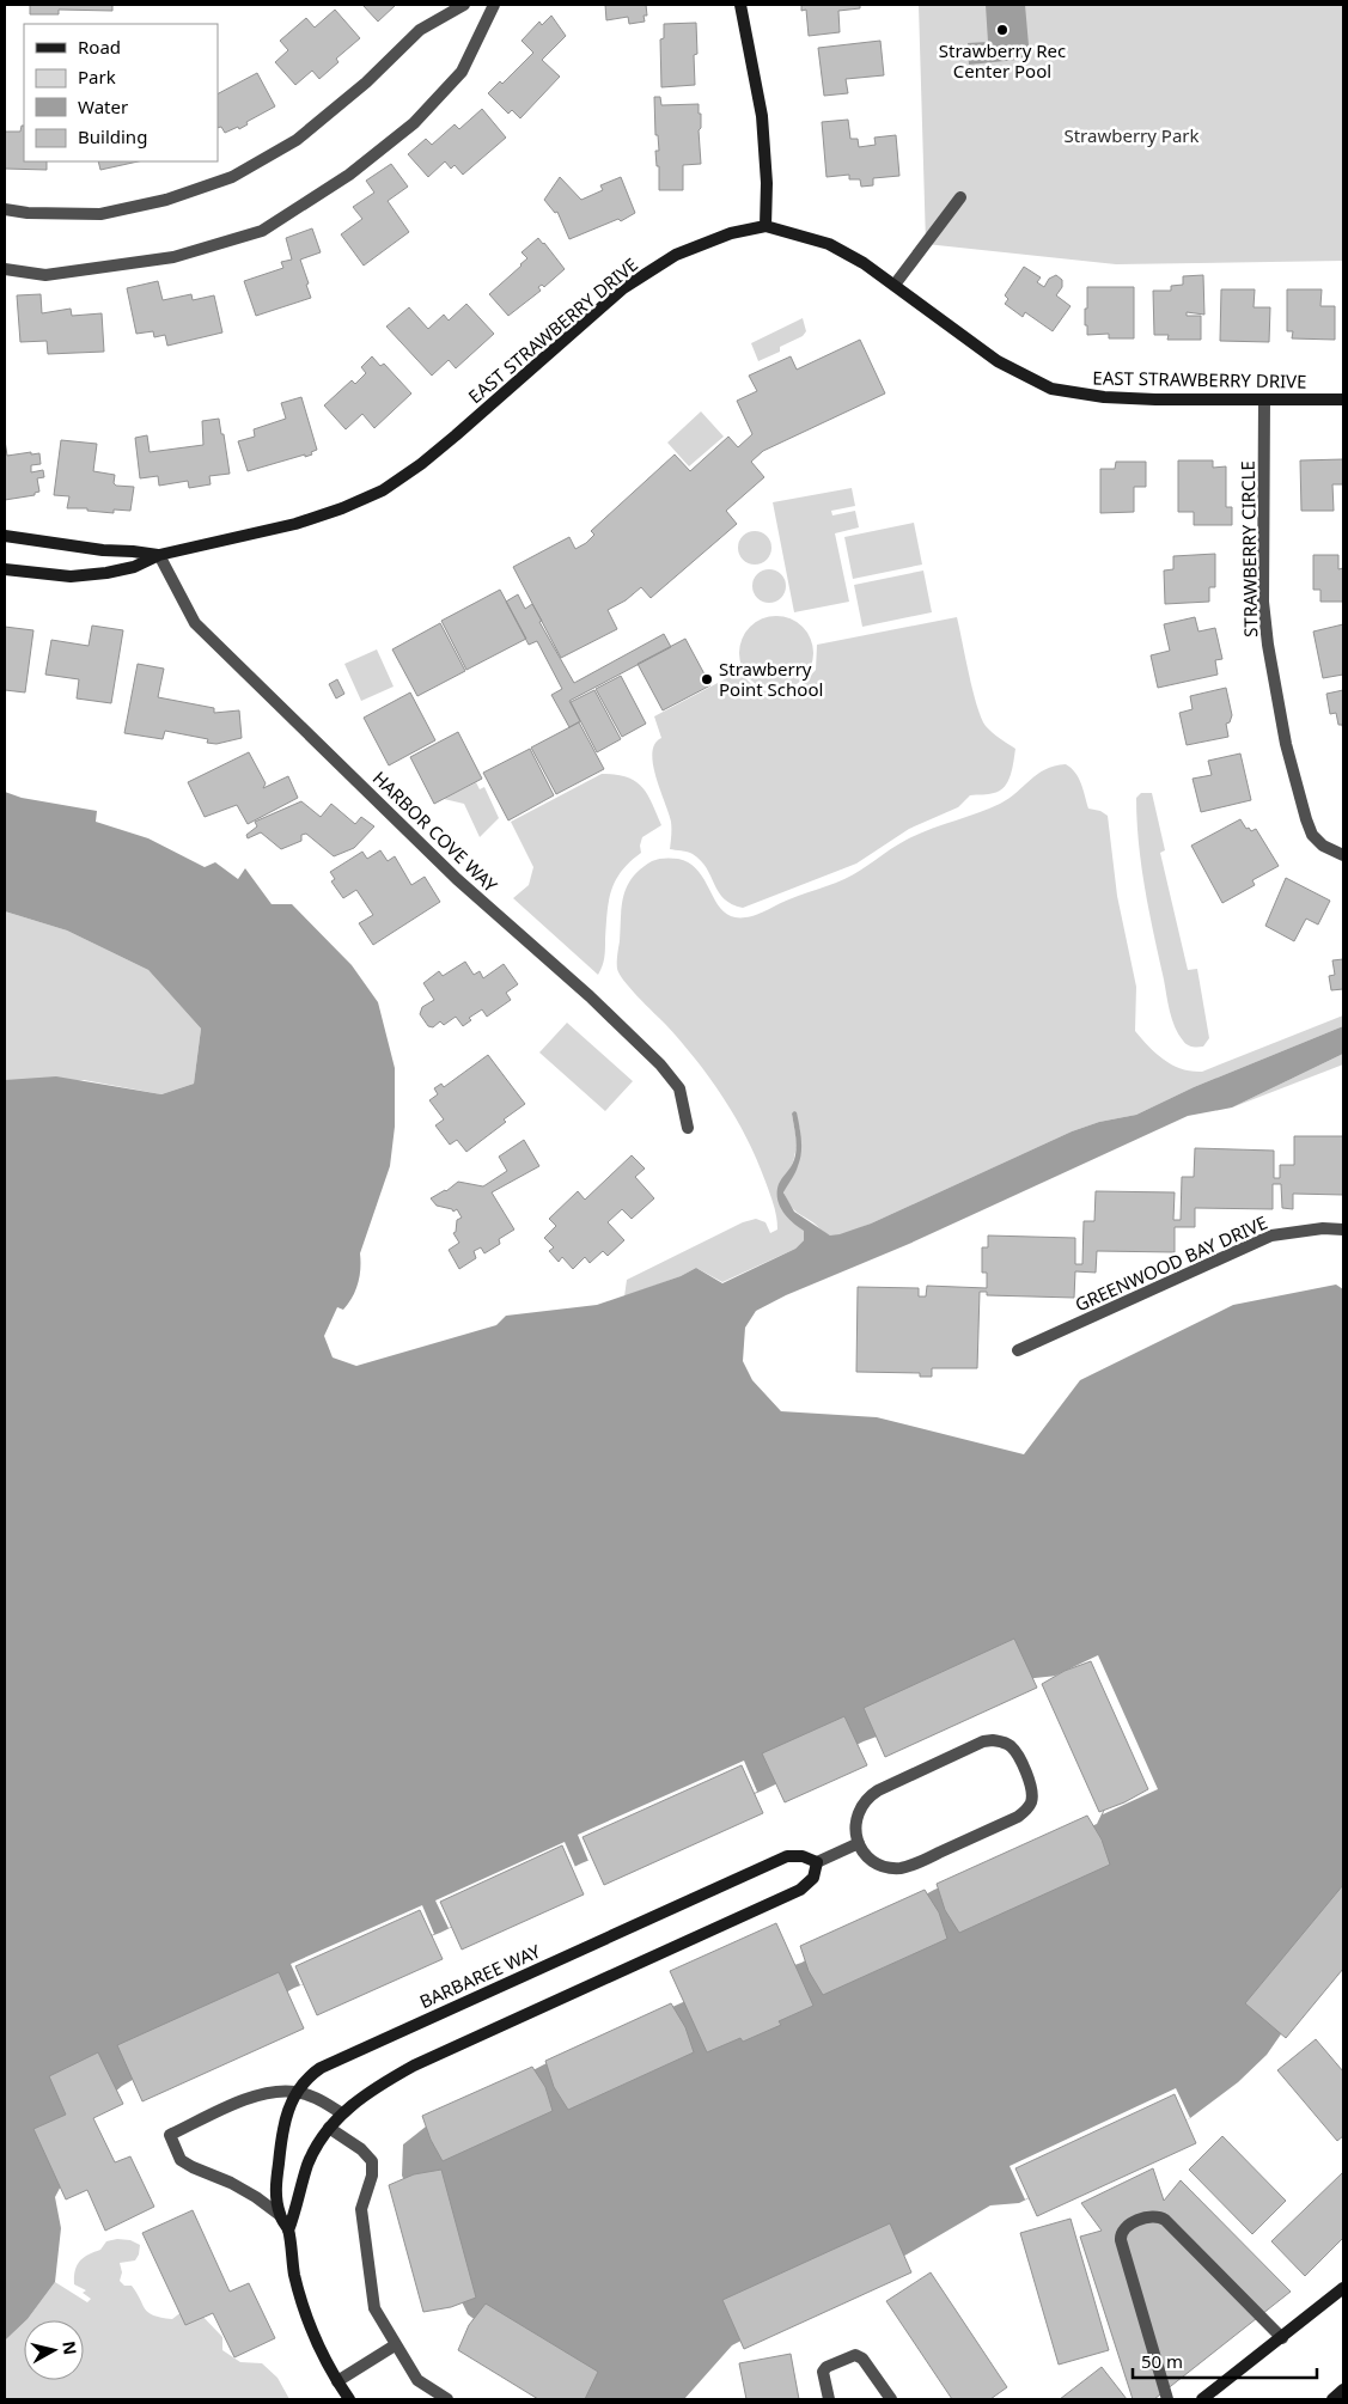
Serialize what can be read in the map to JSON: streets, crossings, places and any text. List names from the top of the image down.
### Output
{
  "streets": {
    "street": [
      "EAST STRAWBERRY DRIVE",
      "STRAWBERRY CIRCLE",
      "HARBOR COVE WAY",
      "GREENWOOD BAY DRIVE",
      "BARBAREE WAY"
    ]
  },
  "crossings": [
    ["EAST STRAWBERRY DRIVE", "STRAWBERRY CIRCLE"],
    ["EAST STRAWBERRY DRIVE", "HARBOR COVE WAY"]
  ],
  "parks": ["Strawberry Park"],
  "places": ["Strawberry Rec Center Pool", "Strawberry Point School"],
  "legend": [
    "Road",
    "Park",
    "Water",
    "Building"
  ],
  "scale_bar": "50 m",
  "north": "right"
}
